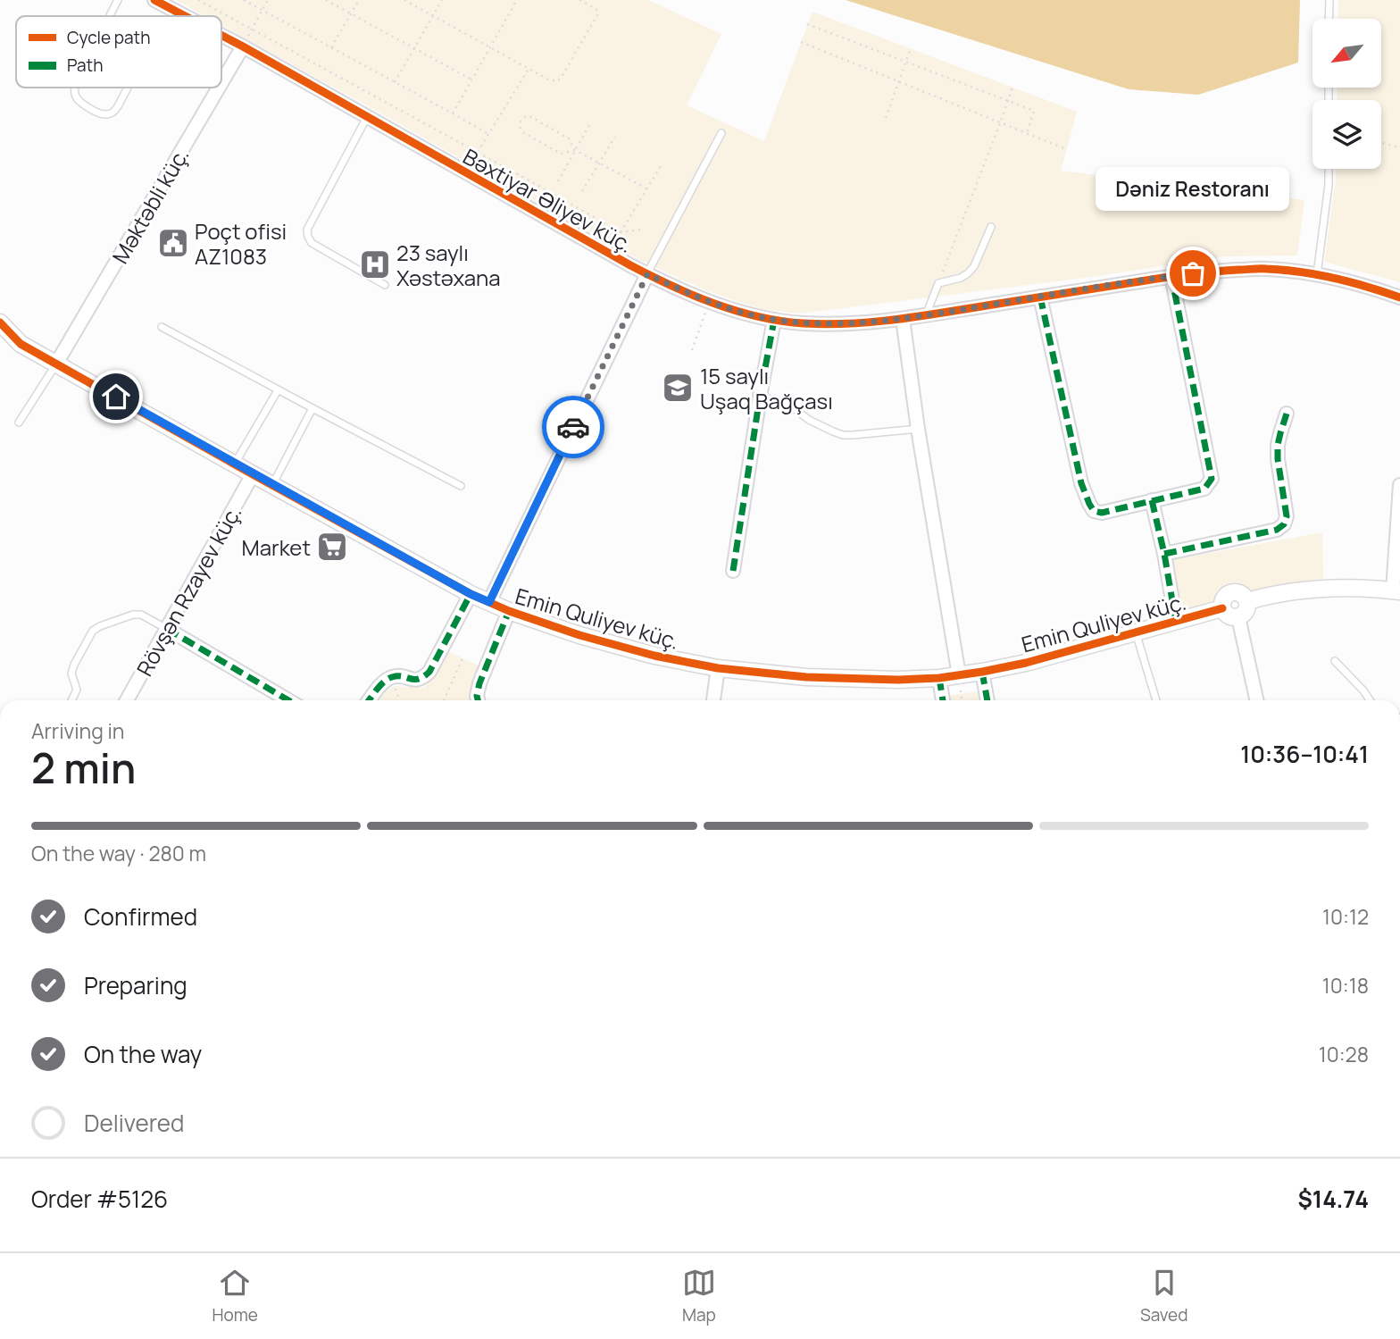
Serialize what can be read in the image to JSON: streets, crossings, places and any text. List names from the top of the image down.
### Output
{
  "streets": {
    "street": [
      "Bəxtiyar Əliyev küç.",
      "Məktəbli küç.",
      "Rövşən Rzayev küç.",
      "Emin Quliyev küç."
    ]
  },
  "crossings": [
    ["Bəxtiyar Əliyev küç.", "Məktəbli küç."],
    ["Məktəbli küç.", "Emin Quliyev küç."],
    ["Rövşən Rzayev küç.", "Emin Quliyev küç."]
  ],
  "places": {
    "public building": ["Poçt ofisi AZ1083"],
    "hospital": ["23 saylı Xəstəxana"],
    "other": ["Dəniz Restoranı"],
    "school or university": ["15 saylı Uşaq Bağçası"],
    "supermarket": ["Market"]
  },
  "legend": ["Cycle path", "Path"],
  "north": "bottom left",
  "page": {
    "bubble": "Dəniz Restoranı",
    "heading": ["2 min", "Arriving in", "10:36–10:41"],
    "panel": ["Order #5126", "$14.74"],
    "bar": "On the way · 280 m",
    "list": [
      ["Confirmed", "10:12"],
      ["Preparing", "10:18"],
      ["On the way", "10:28"],
      "Delivered"
    ],
    "tabs": ["Home", "Map", "Saved"]
  }
}
